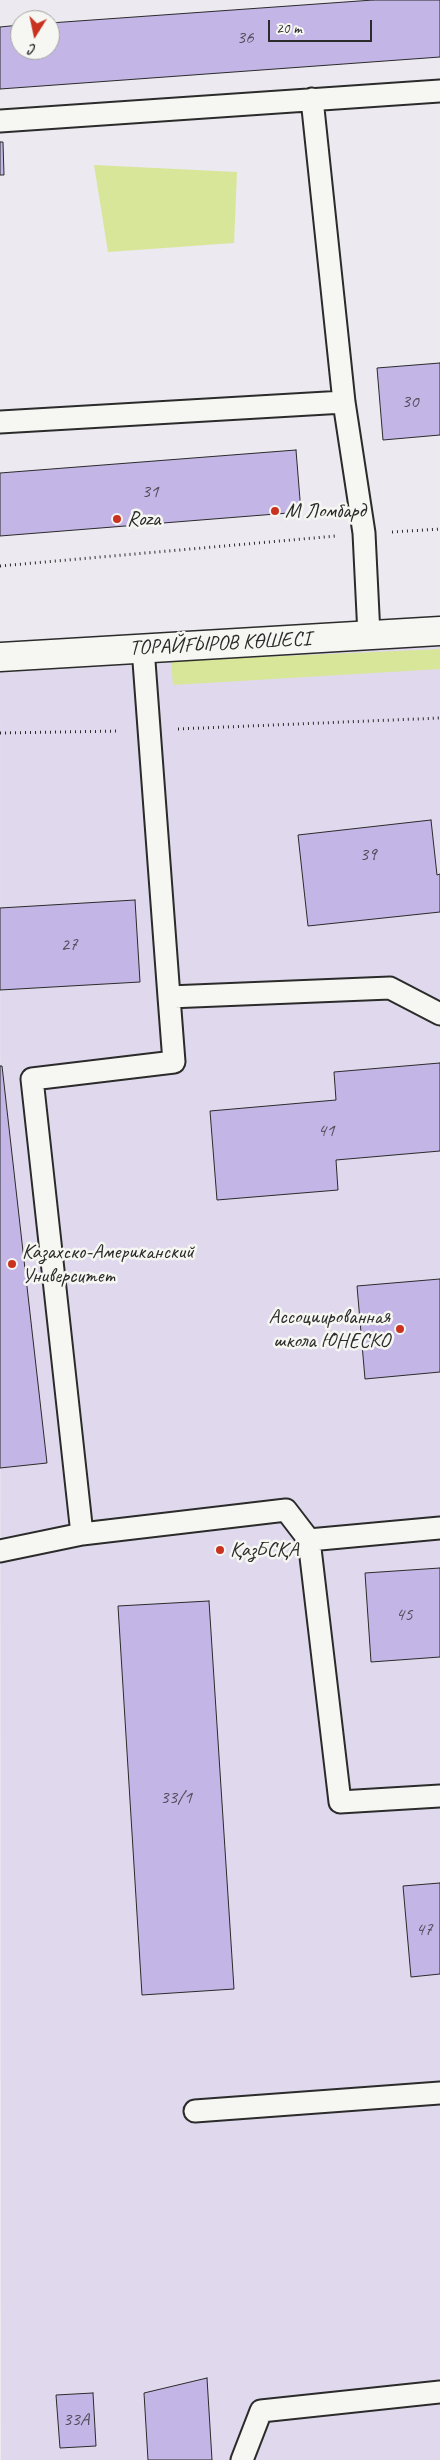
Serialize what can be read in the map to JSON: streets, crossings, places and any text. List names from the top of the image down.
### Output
{
  "streets": {
    "street": ["ТОРАЙҒЫРОВ КӨШЕСІ"]
  },
  "places": [
    "М Ломбард",
    "Roza",
    "Казахско-Американский Университет",
    "Ассоциированная школа ЮНЕСКО",
    "ҚазБСҚА"
  ],
  "house_numbers": [
    "36",
    "30",
    "31",
    "39",
    "27",
    "41",
    "45",
    "33/1",
    "47",
    "33А"
  ],
  "scale_bar": "20 m",
  "north": "bottom"
}
